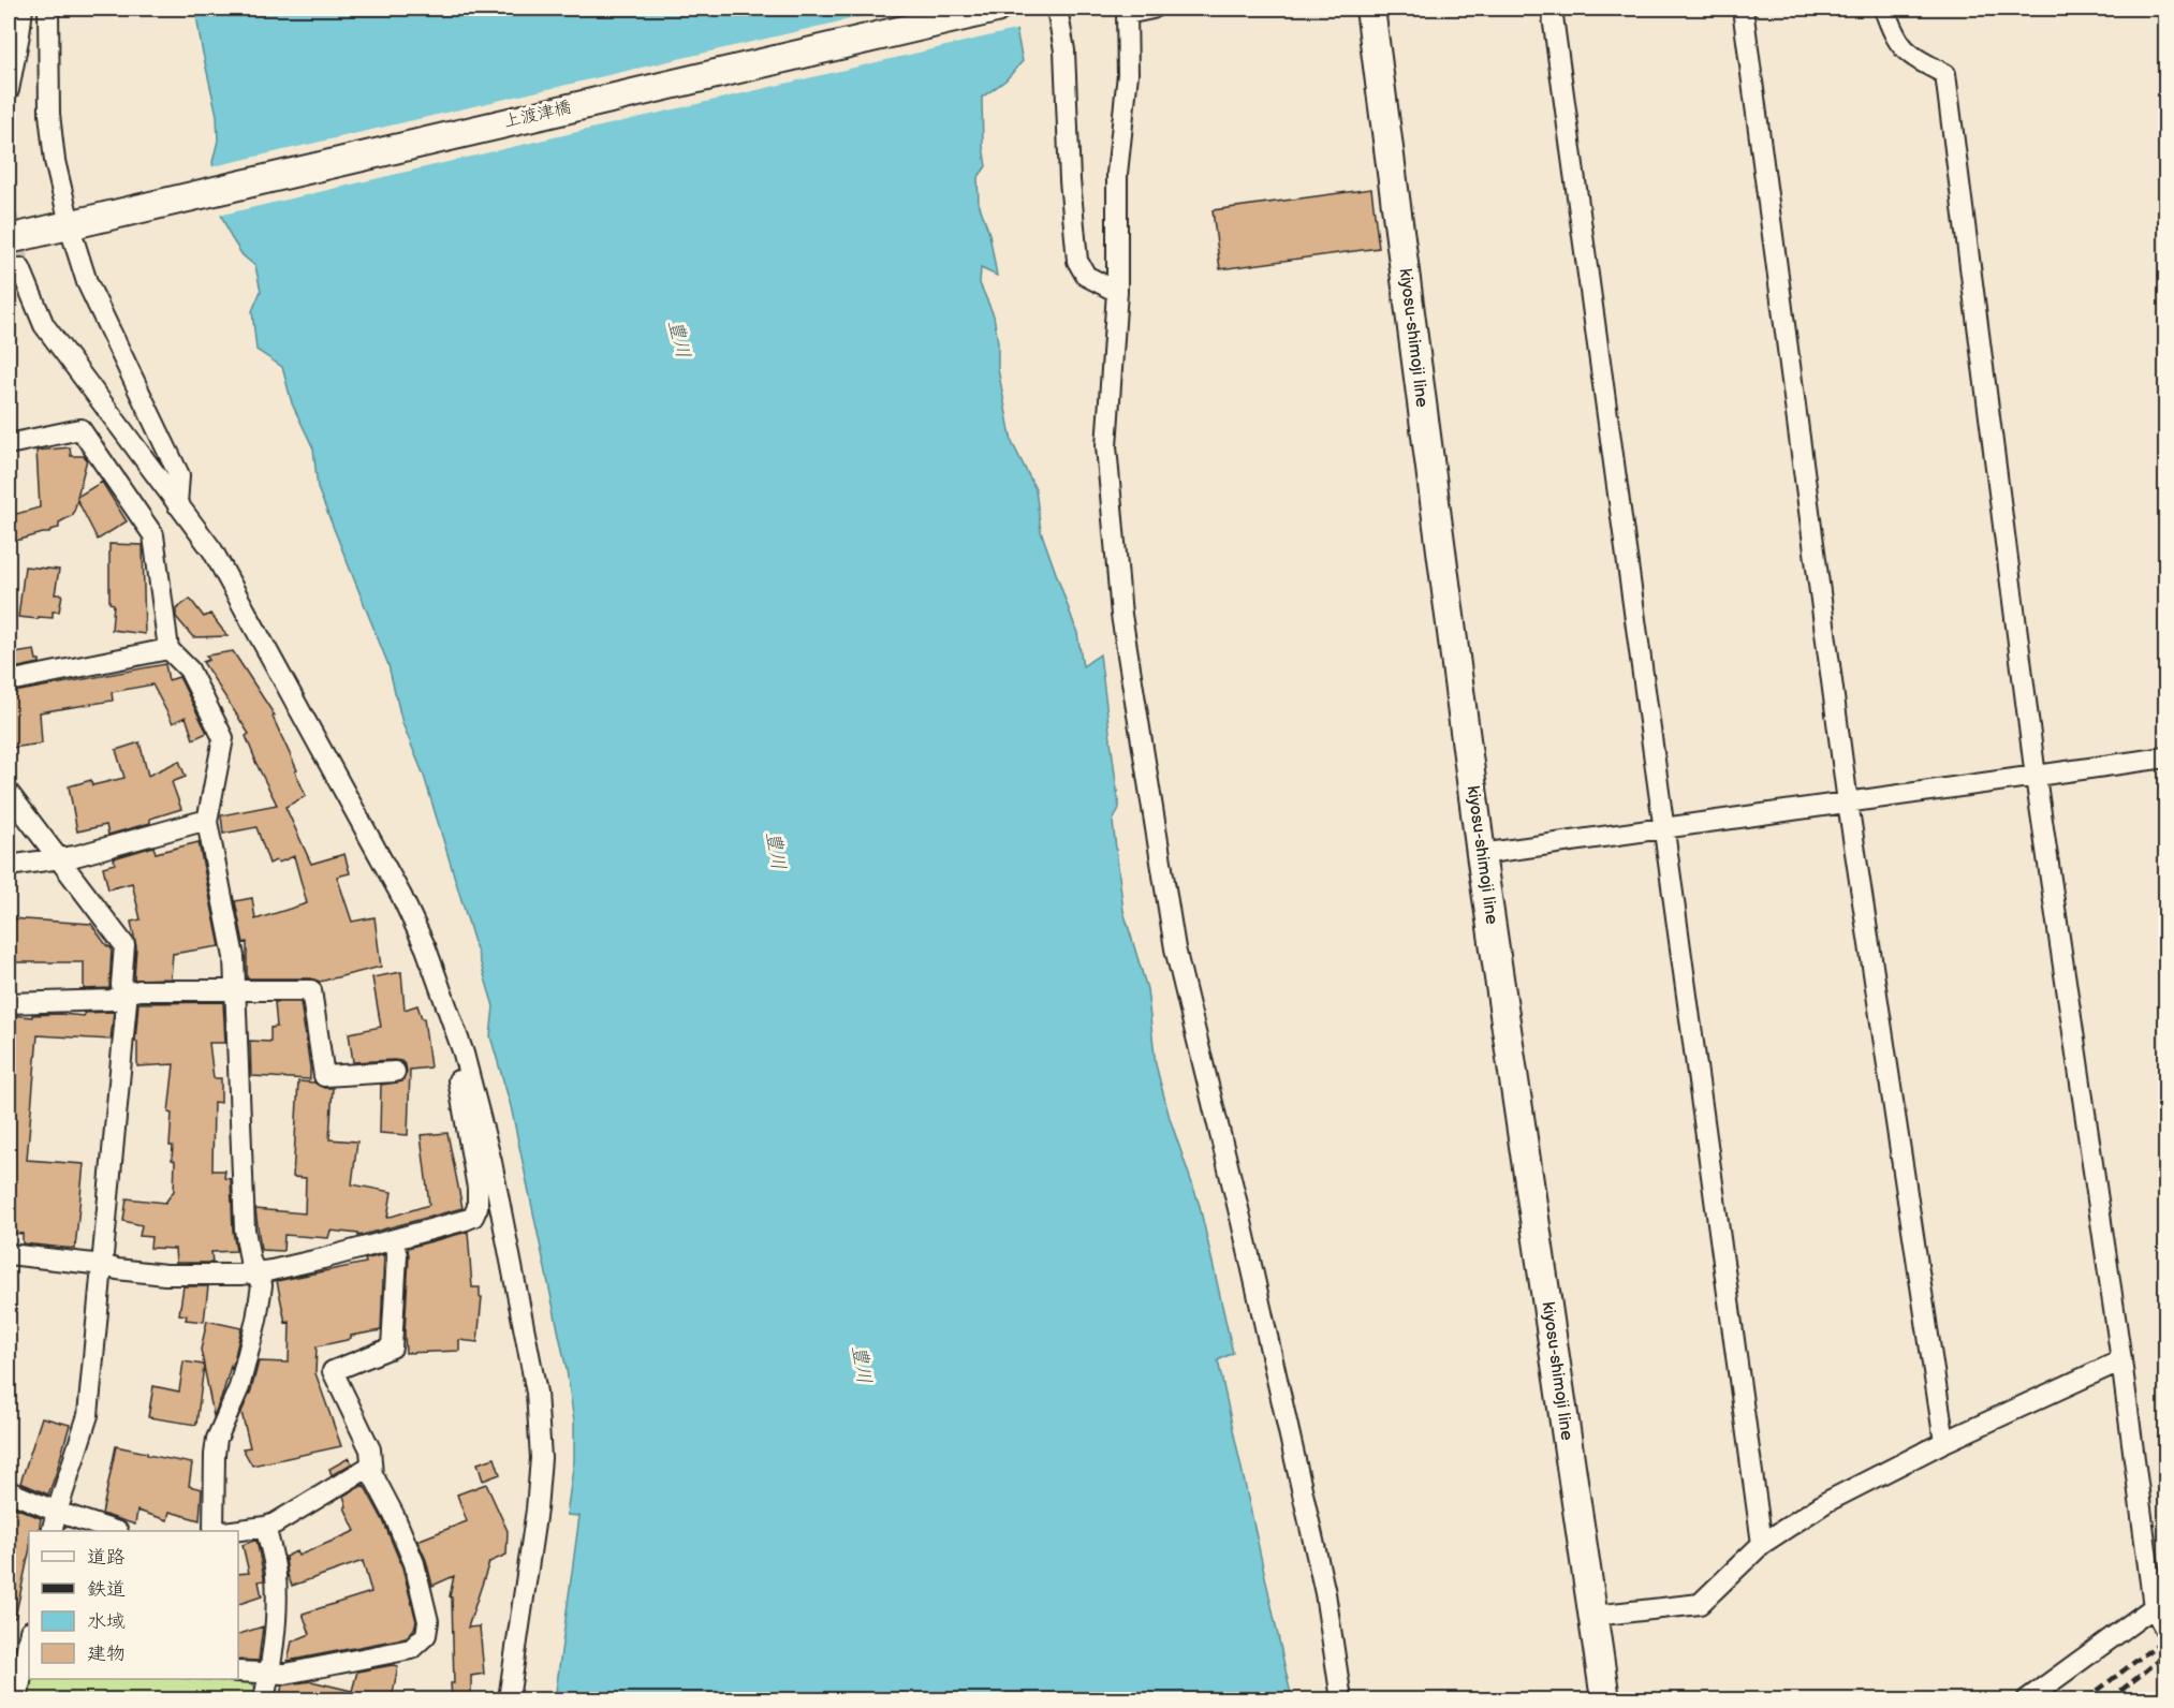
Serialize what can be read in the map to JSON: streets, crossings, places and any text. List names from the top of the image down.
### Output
{
  "streets": {
    "main road": ["上渡津橋", "kiyosu-shimoji line"]
  },
  "water": ["豊川"],
  "legend": [
    "道路",
    "鉄道",
    "水域",
    "建物"
  ]
}
